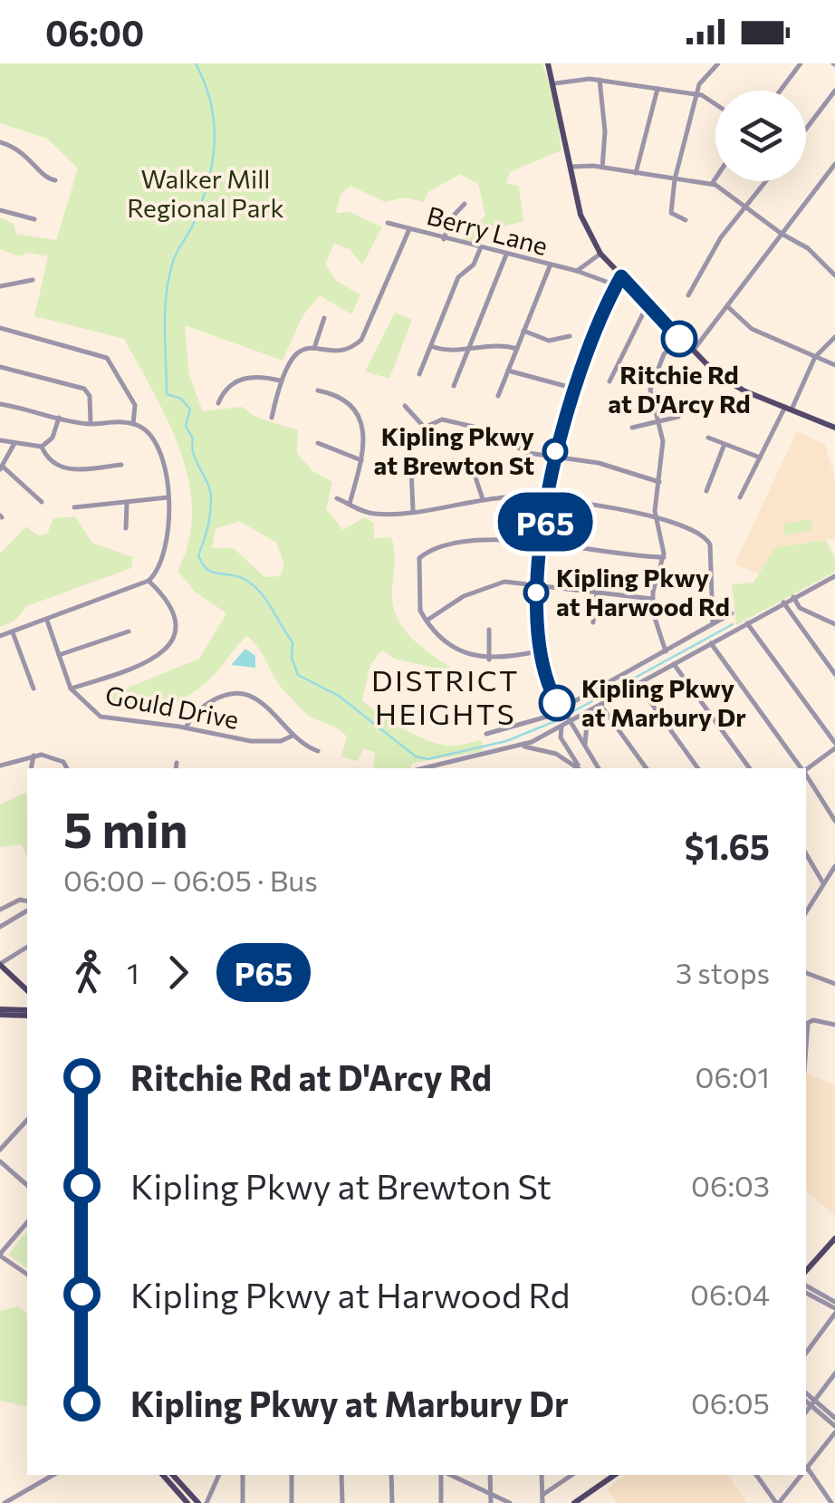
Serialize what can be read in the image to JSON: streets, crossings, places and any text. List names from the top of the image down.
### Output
{
  "streets": {
    "street": ["Berry Lane", "Gould Drive"]
  },
  "districts": ["DISTRICT HEIGHTS"],
  "parks": ["Walker Mill Regional Park"],
  "places": [
    "Ritchie Rd at D'Arcy Rd",
    "Kipling Pkwy at Brewton St",
    "Kipling Pkwy at Harwood Rd",
    "Kipling Pkwy at Marbury Dr"
  ],
  "lines": ["bus line P65"],
  "page": {
    "status": "06:00",
    "on_map": "P65",
    "heading": ["5 min", "06:00 – 06:05 · Bus", "$1.65"],
    "legs": ["1", "P65", "3 stops"],
    "list": [
      {
        "name": "Ritchie Rd at D'Arcy Rd",
        "value": "06:01"
      },
      {
        "name": "Kipling Pkwy at Brewton St",
        "value": "06:03"
      },
      {
        "name": "Kipling Pkwy at Harwood Rd",
        "value": "06:04"
      },
      {
        "name": "Kipling Pkwy at Marbury Dr",
        "value": "06:05"
      }
    ]
  }
}
